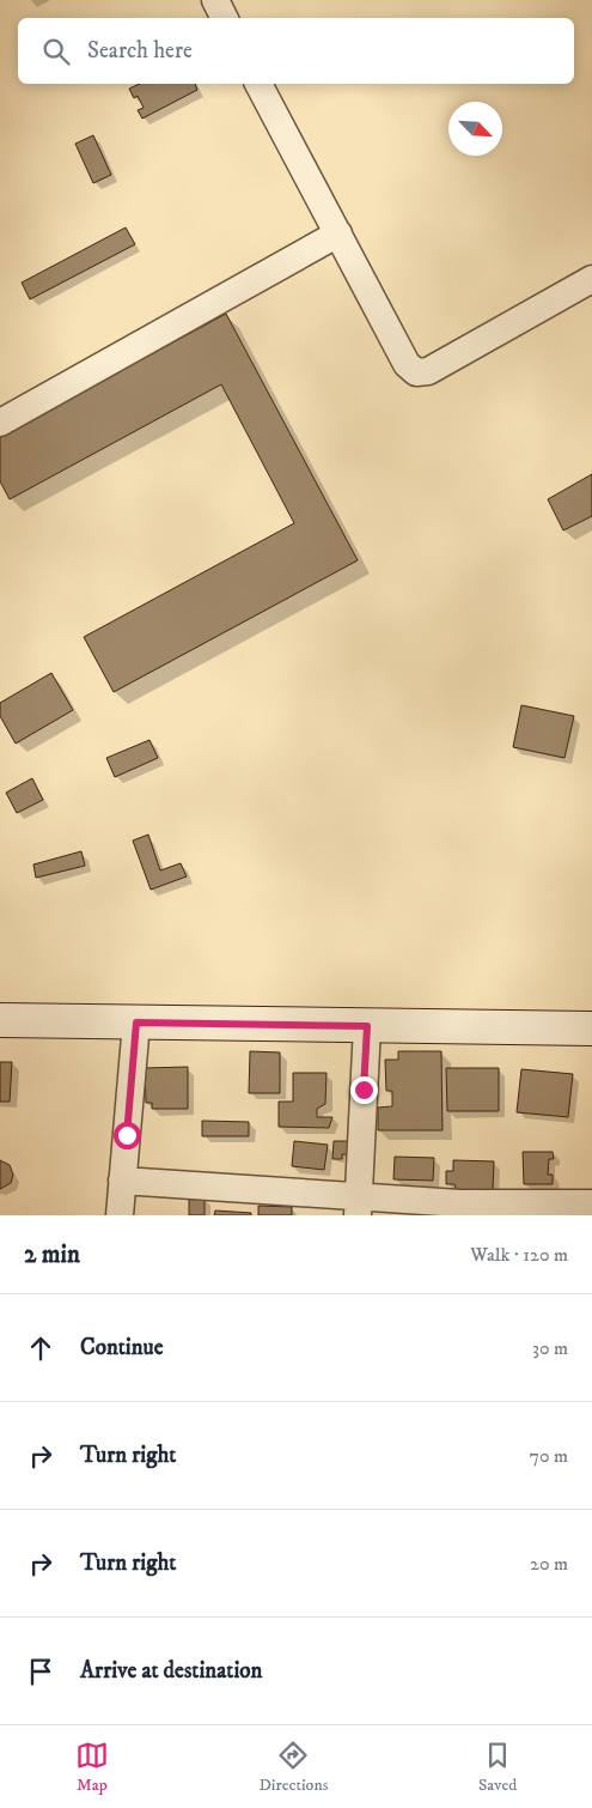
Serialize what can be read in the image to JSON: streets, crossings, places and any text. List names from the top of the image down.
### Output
{
  "north": "bottom right",
  "page": {
    "search": "Search here",
    "heading": ["2 min", "Walk · 120 m"],
    "list": [
      ["Continue", "30 m"],
      ["Turn right", "70 m"],
      ["Turn right", "20 m"],
      "Arrive at destination"
    ],
    "nav": ["Map", "Directions", "Saved"]
  }
}
